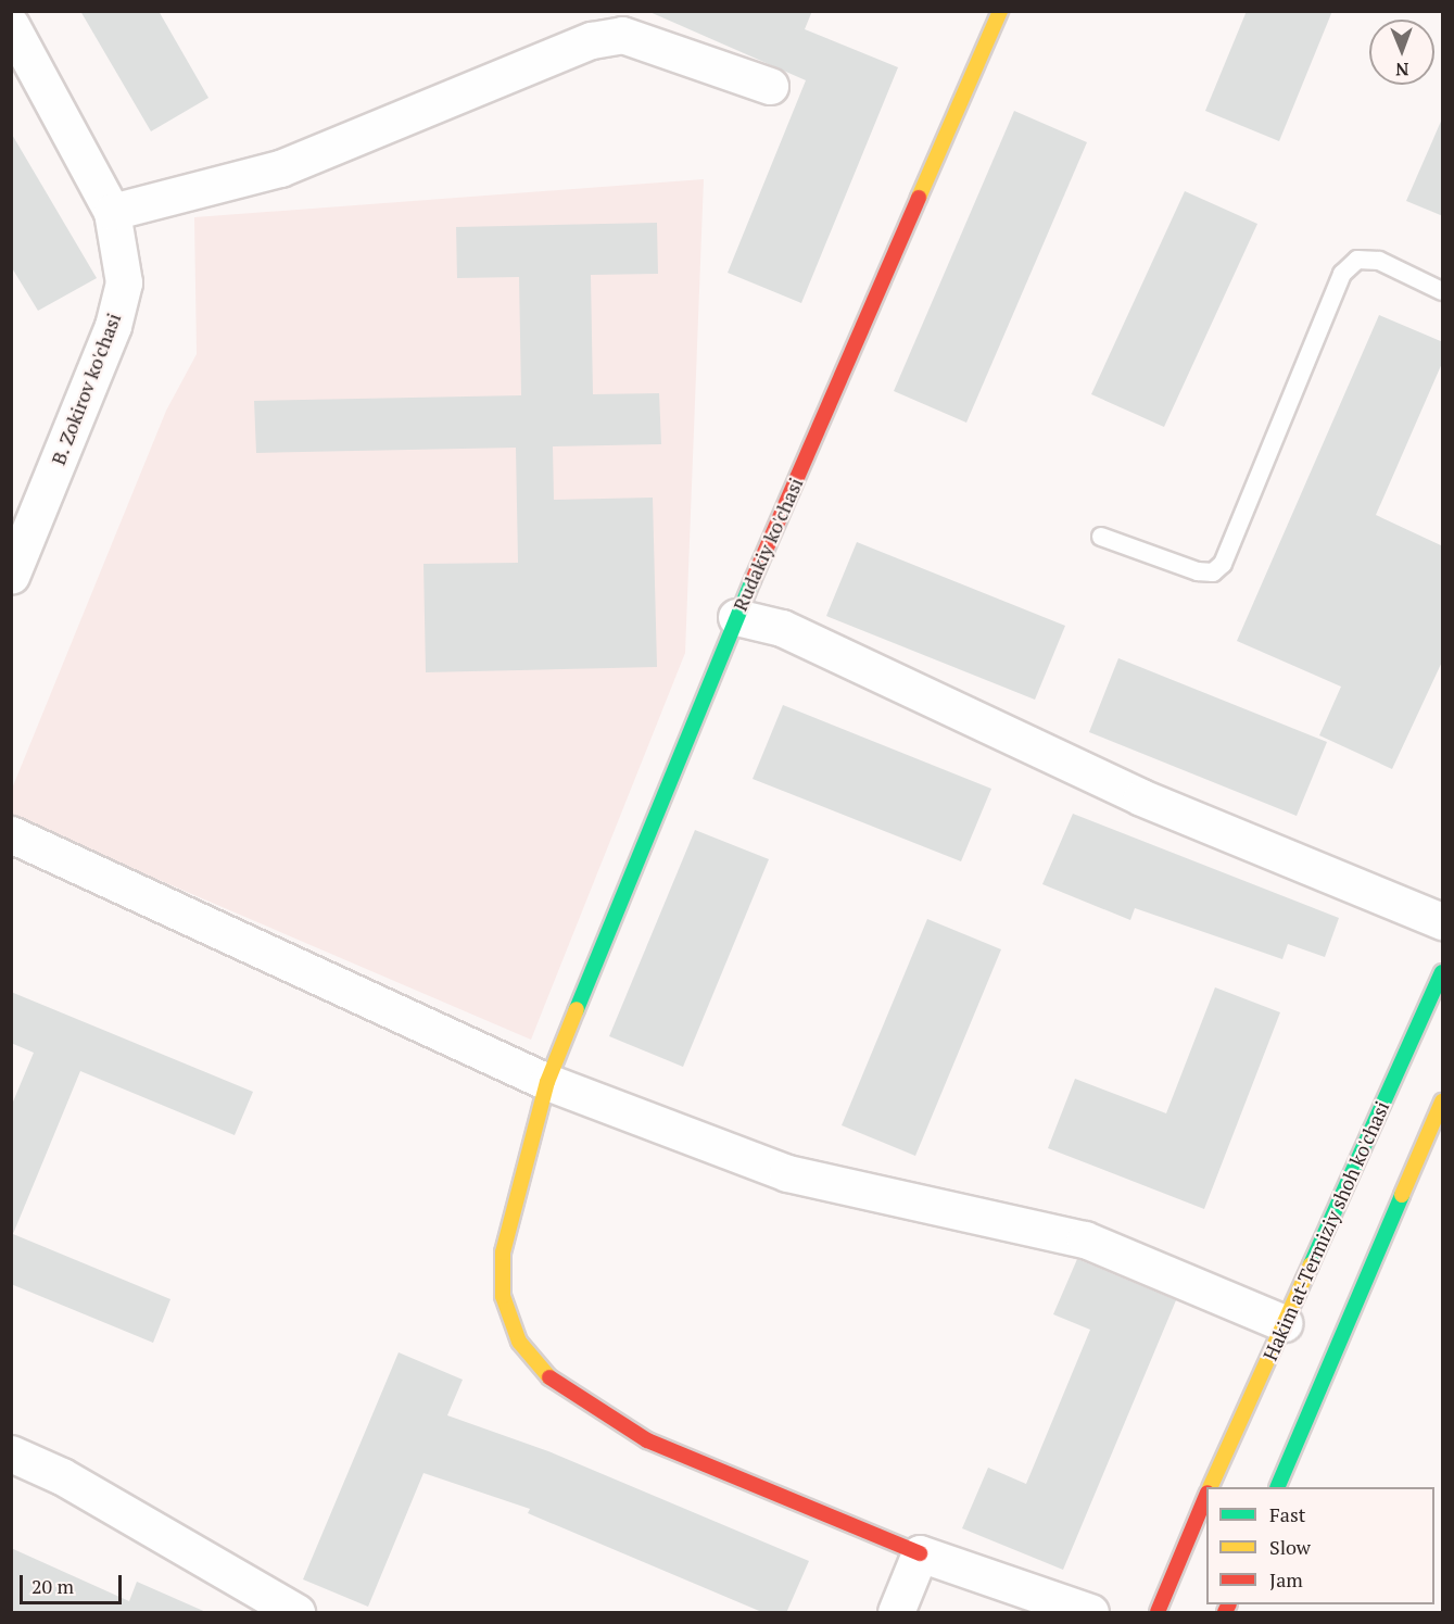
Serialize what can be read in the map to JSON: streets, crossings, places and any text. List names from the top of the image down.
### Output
{
  "streets": {
    "street": ["B. Zokirov ko'chasi", "Rudakiy ko'chasi", "Hakim at-Termiziy shoh ko'chasi"]
  },
  "legend": ["Fast", "Slow", "Jam"],
  "scale_bar": "20 m",
  "north": "bottom"
}
